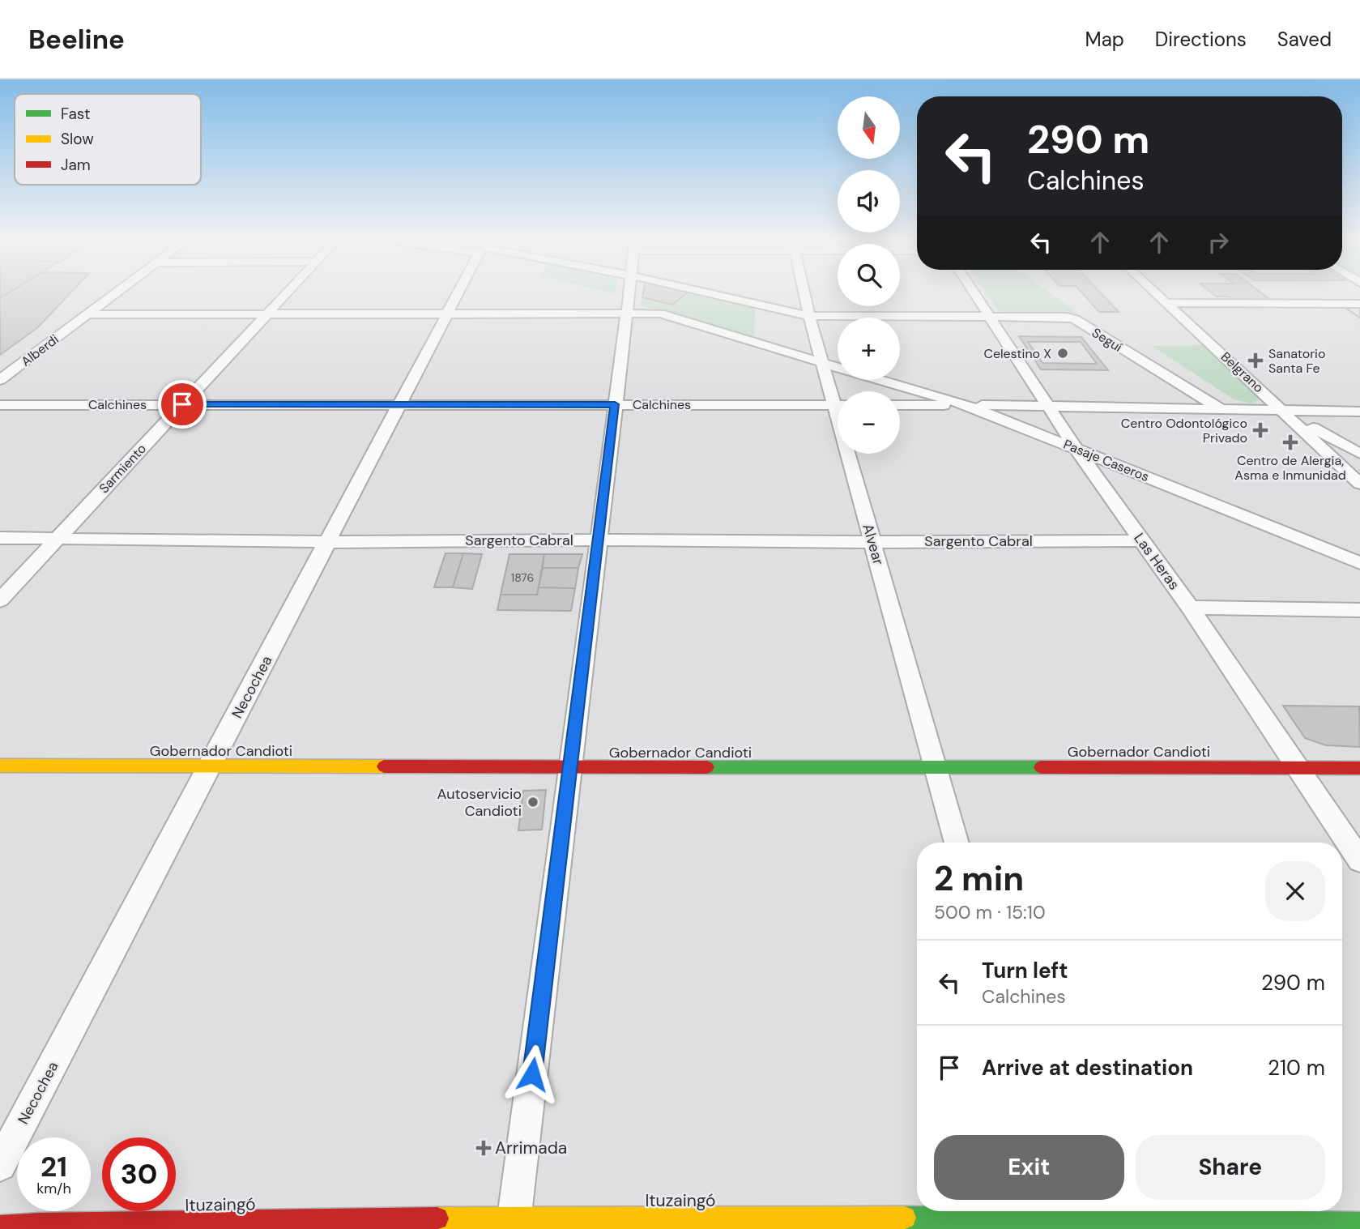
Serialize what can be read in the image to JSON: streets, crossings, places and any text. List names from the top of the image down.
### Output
{
  "streets": {
    "street": [
      "Seguí",
      "Alberdi",
      "Belgrano",
      "Calchines",
      "Pasaje Caseros",
      "Sarmiento",
      "Sargento Cabral",
      "Alvear",
      "Las Heras",
      "Necochea",
      "Gobernador Candioti",
      "Ituzaingó"
    ]
  },
  "crossings": [
    ["Seguí", "Alvear"],
    ["Seguí", "Las Heras"],
    ["Calchines", "Sarmiento"],
    ["Calchines", "Necochea"],
    ["Pasaje Caseros", "Alvear"],
    ["Pasaje Caseros", "Las Heras"],
    ["Sarmiento", "Sargento Cabral"],
    ["Sargento Cabral", "Alvear"],
    ["Sargento Cabral", "Las Heras"],
    ["Sargento Cabral", "Necochea"],
    ["Alvear", "Gobernador Candioti"],
    ["Las Heras", "Gobernador Candioti"],
    ["Necochea", "Gobernador Candioti"]
  ],
  "places": {
    "other": ["Celestino X", "Autoservicio Candioti"],
    "health": [
      "Sanatorio Santa Fe",
      "Centro Odontológico Privado",
      "Centro de Alergia, Asma e Inmunidad",
      "Arrimada"
    ]
  },
  "house_numbers": ["1876"],
  "legend": ["Fast", "Slow", "Jam"],
  "north": "bottom",
  "page": {
    "header": "Beeline",
    "nav": ["Map", "Directions", "Saved"],
    "map_buttons": ["+", "−"],
    "turn": ["290 m", "Calchines"],
    "heading": ["2 min", "500 m · 15:10"],
    "list": [
      {
        "name": "Turn left",
        "note": "Calchines",
        "value": "290 m"
      },
      {
        "name": "Arrive at destination",
        "value": "210 m"
      }
    ],
    "buttons": ["Exit", "Share"],
    "speed": "21 km/h",
    "limit": "30"
  }
}
